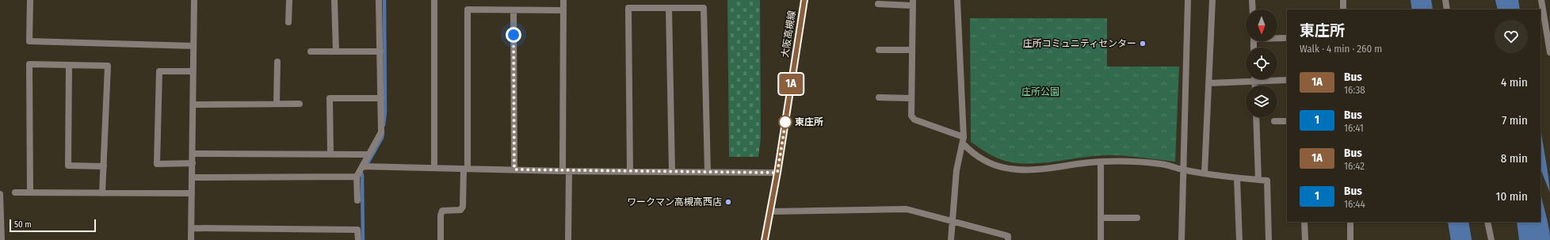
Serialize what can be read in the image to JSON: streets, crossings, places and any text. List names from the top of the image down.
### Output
{
  "streets": {
    "main road": ["大阪高槻線"]
  },
  "parks": ["庄所公園"],
  "places": ["庄所コミュニティセンター", "東庄所", "ワークマン高槻高西店"],
  "lines": ["bus line 1A"],
  "scale_bar": "50 m",
  "north": "bottom",
  "page": {
    "on_map": "1A",
    "heading": ["東庄所", "Walk · 4 min · 260 m"],
    "list": [
      {
        "mark": "1A",
        "name": "Bus",
        "note": "16:38",
        "value": "4 min"
      },
      {
        "mark": "1",
        "name": "Bus",
        "note": "16:41",
        "value": "7 min"
      },
      {
        "mark": "1A",
        "name": "Bus",
        "note": "16:42",
        "value": "8 min"
      },
      {
        "mark": "1",
        "name": "Bus",
        "note": "16:44",
        "value": "10 min"
      }
    ],
    "scale": "50 m"
  }
}
